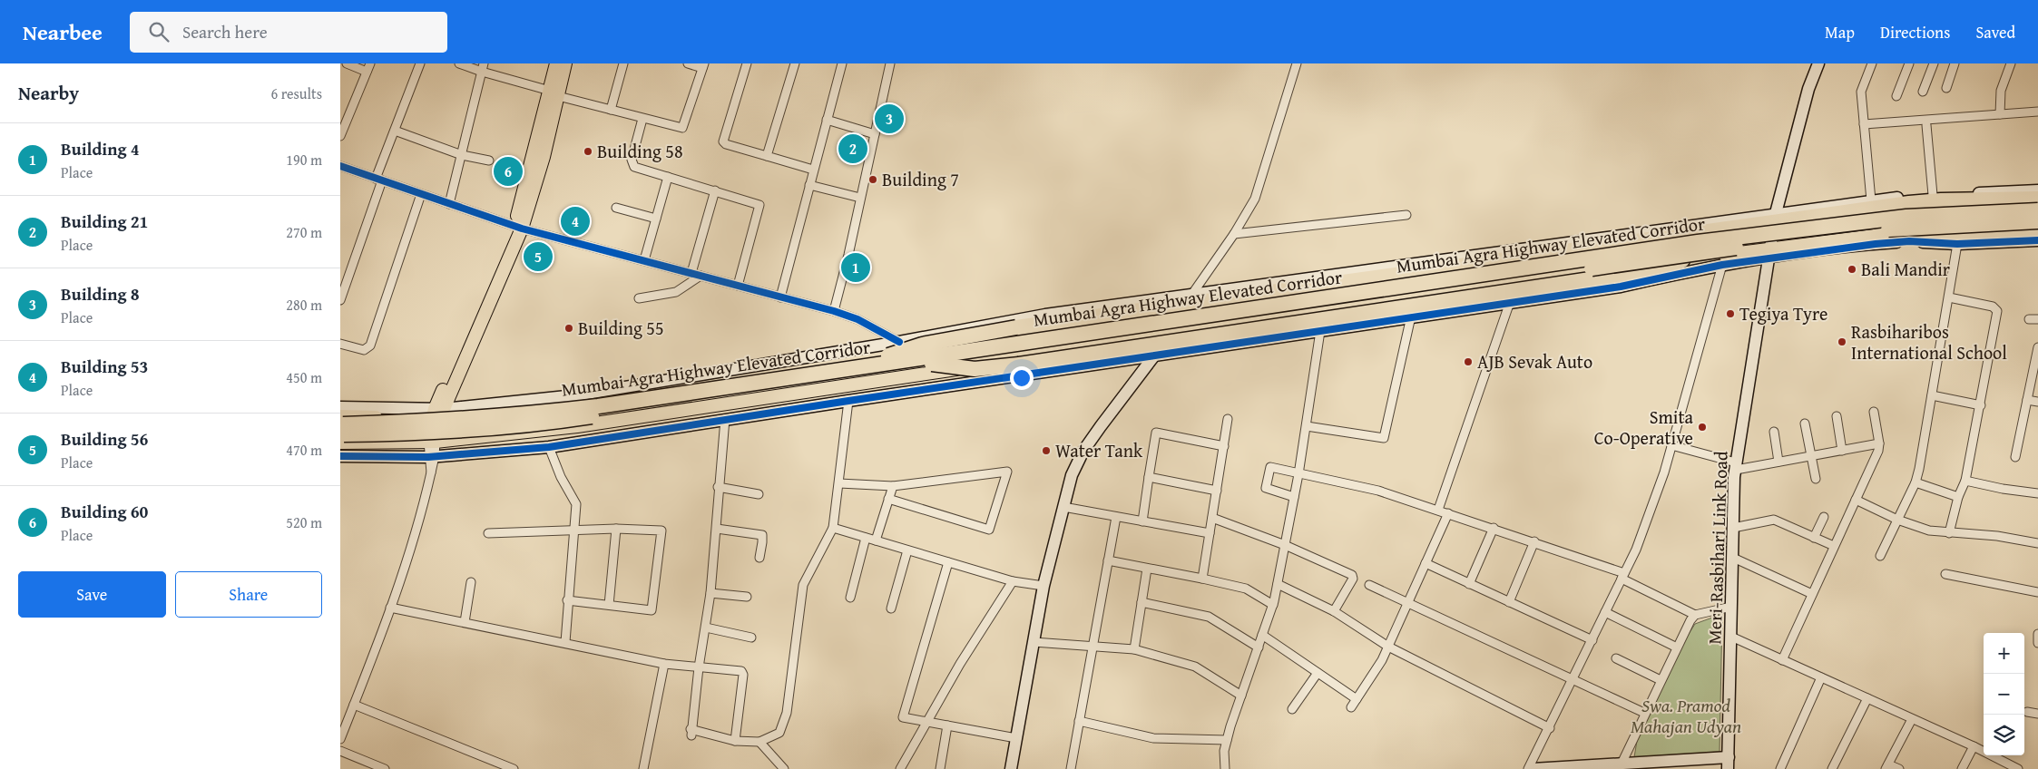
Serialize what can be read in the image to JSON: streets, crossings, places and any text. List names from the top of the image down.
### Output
{
  "streets": {
    "highway": ["Mumbai Agra Highway Elevated Corridor"],
    "street": ["Meri-Rasbihari Link Road"]
  },
  "parks": ["Swa. Pramod Mahajan Udyan"],
  "places": [
    "Building 58",
    "Building 7",
    "Bali Mandir",
    "Tegiya Tyre",
    "Building 55",
    "Rasbiharibos International School",
    "AJB Sevak Auto",
    "Smita Co-Operative",
    "Water Tank"
  ],
  "page": {
    "header": "Nearbee",
    "search": "Search here",
    "nav": ["Map", "Directions", "Saved"],
    "heading": ["Nearby", "6 results"],
    "pins": [
      "3",
      "2",
      "6",
      "4",
      "5",
      "1"
    ],
    "list": [
      {
        "mark": "1",
        "name": "Building 4",
        "note": "Place",
        "value": "190 m"
      },
      {
        "mark": "2",
        "name": "Building 21",
        "note": "Place",
        "value": "270 m"
      },
      {
        "mark": "3",
        "name": "Building 8",
        "note": "Place",
        "value": "280 m"
      },
      {
        "mark": "4",
        "name": "Building 53",
        "note": "Place",
        "value": "450 m"
      },
      {
        "mark": "5",
        "name": "Building 56",
        "note": "Place",
        "value": "470 m"
      },
      {
        "mark": "6",
        "name": "Building 60",
        "note": "Place",
        "value": "520 m"
      }
    ],
    "buttons": ["Save", "Share"],
    "map_buttons": ["+", "−"]
  }
}
